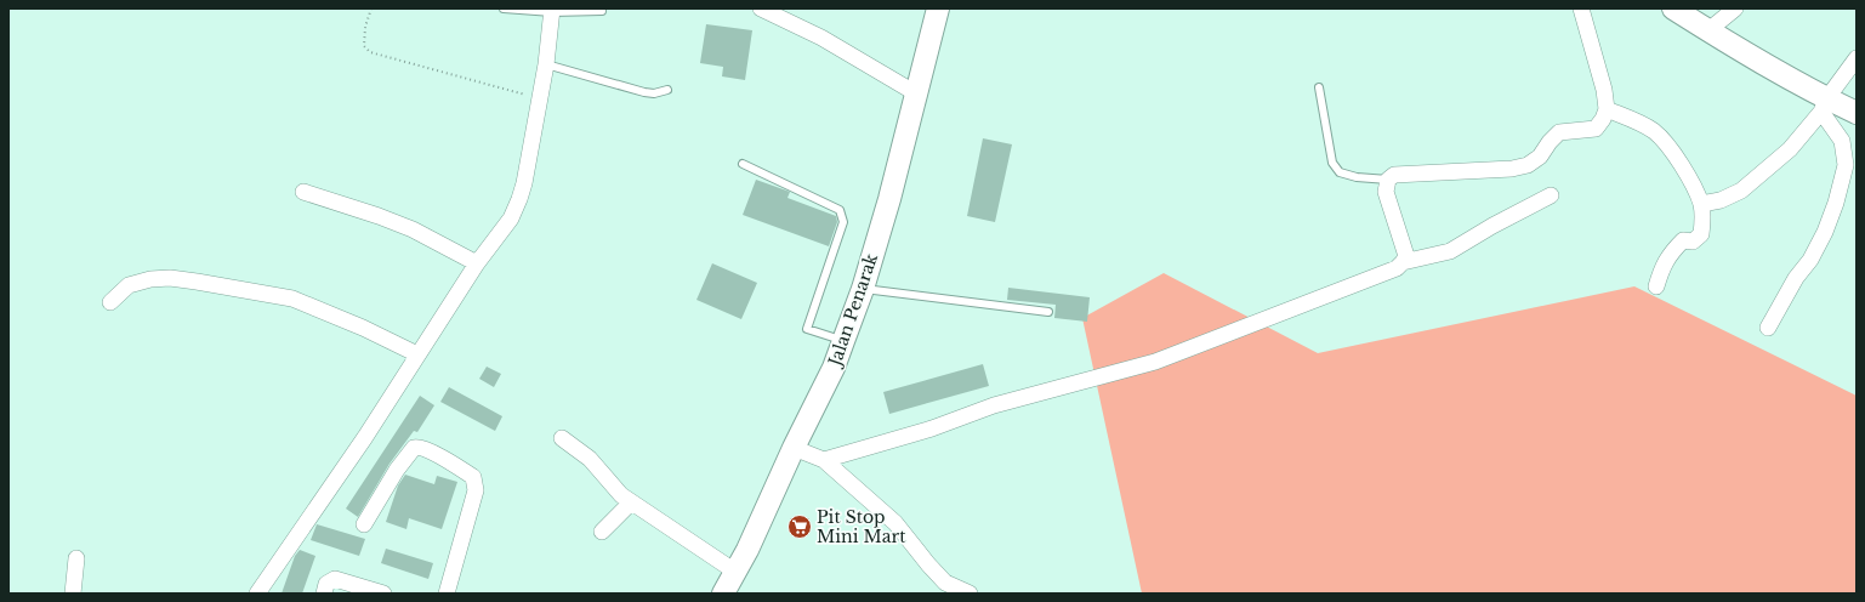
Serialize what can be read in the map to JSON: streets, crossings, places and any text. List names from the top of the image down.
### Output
{
  "streets": {
    "street": ["Jalan Penarak"]
  },
  "places": {
    "supermarket": ["Pit Stop Mini Mart"]
  }
}
